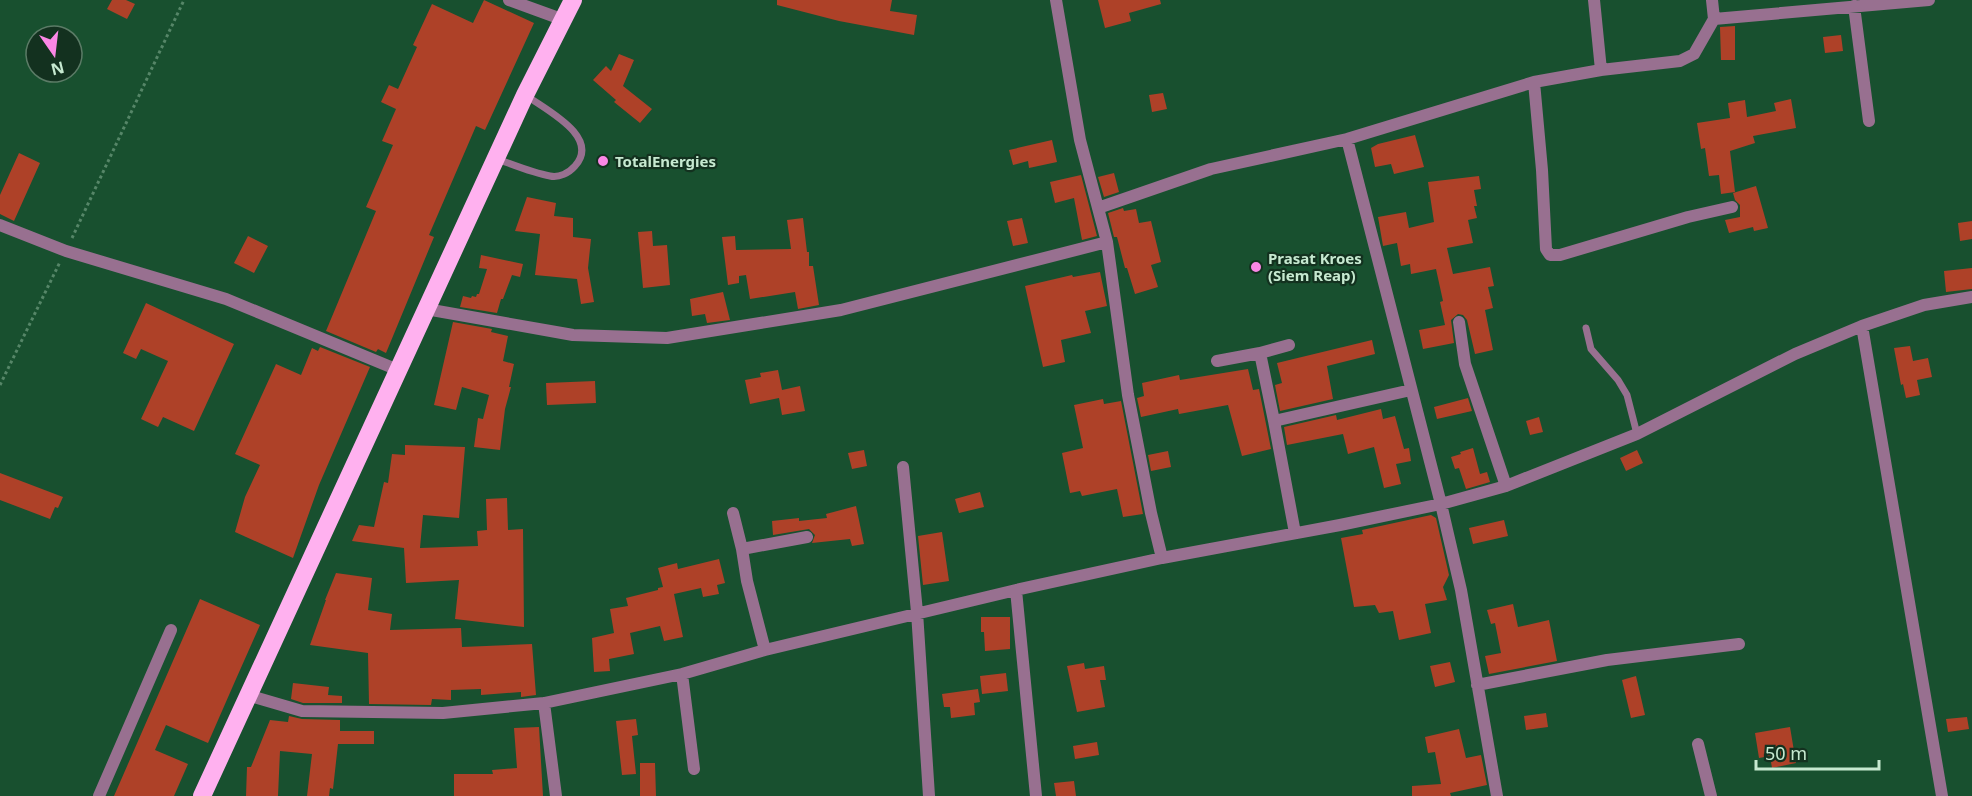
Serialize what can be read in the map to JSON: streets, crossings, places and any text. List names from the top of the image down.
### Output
{
  "places": ["TotalEnergies", "Prasat Kroes (Siem Reap)"],
  "scale_bar": "50 m",
  "north": "bottom"
}
